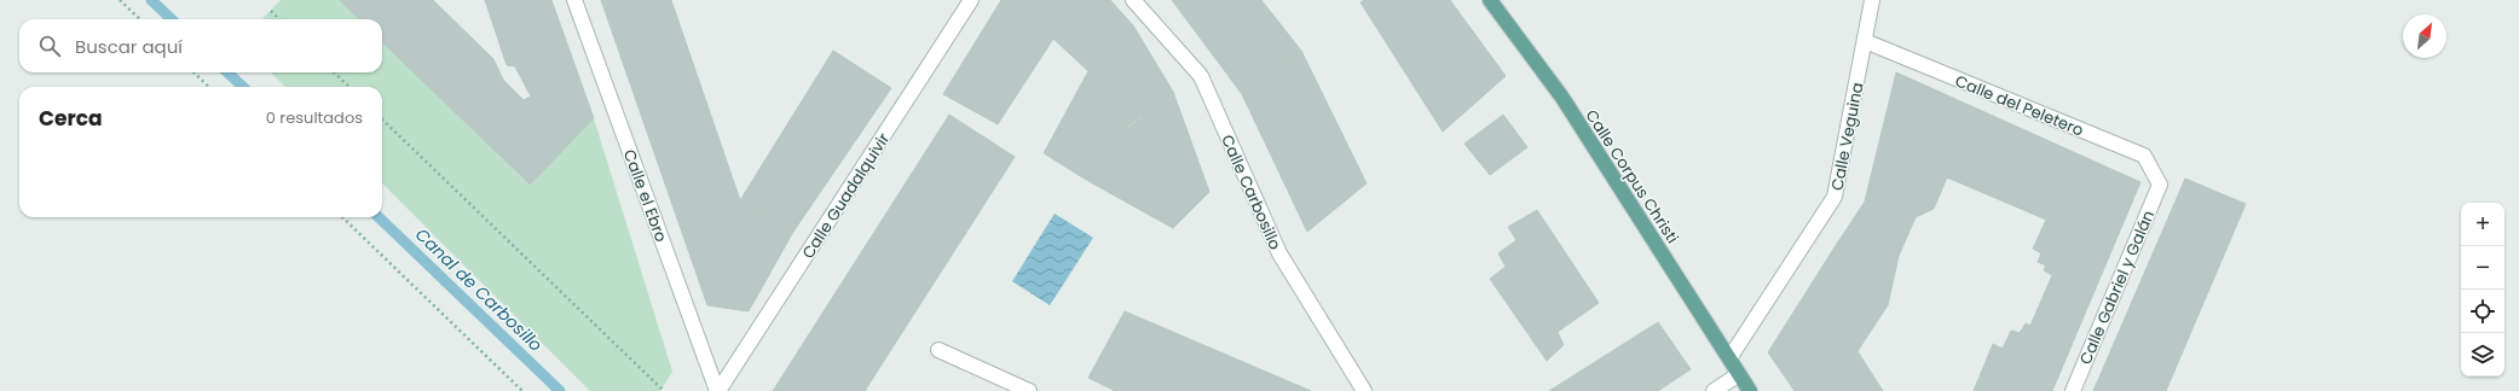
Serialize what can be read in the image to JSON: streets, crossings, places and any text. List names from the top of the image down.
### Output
{
  "streets": {
    "main road": ["Calle Corpus Christi"],
    "street": [
      "Calle del Peletero",
      "Calle Veguina",
      "Calle Carbosillo",
      "Calle el Ebro",
      "Calle Guadalquivir",
      "Calle Gabriel y Galán"
    ]
  },
  "crossings": [
    ["Calle del Peletero", "Calle Veguina"],
    ["Calle del Peletero", "Calle Gabriel y Galán"],
    ["Calle Veguina", "Calle Corpus Christi"],
    ["Calle el Ebro", "Calle Guadalquivir"]
  ],
  "water": ["Canal de Carbosillo"],
  "north": "top right",
  "page": {
    "search": "Buscar aquí",
    "heading": ["Cerca", "0 resultados"],
    "map_buttons": ["+", "−"]
  }
}
